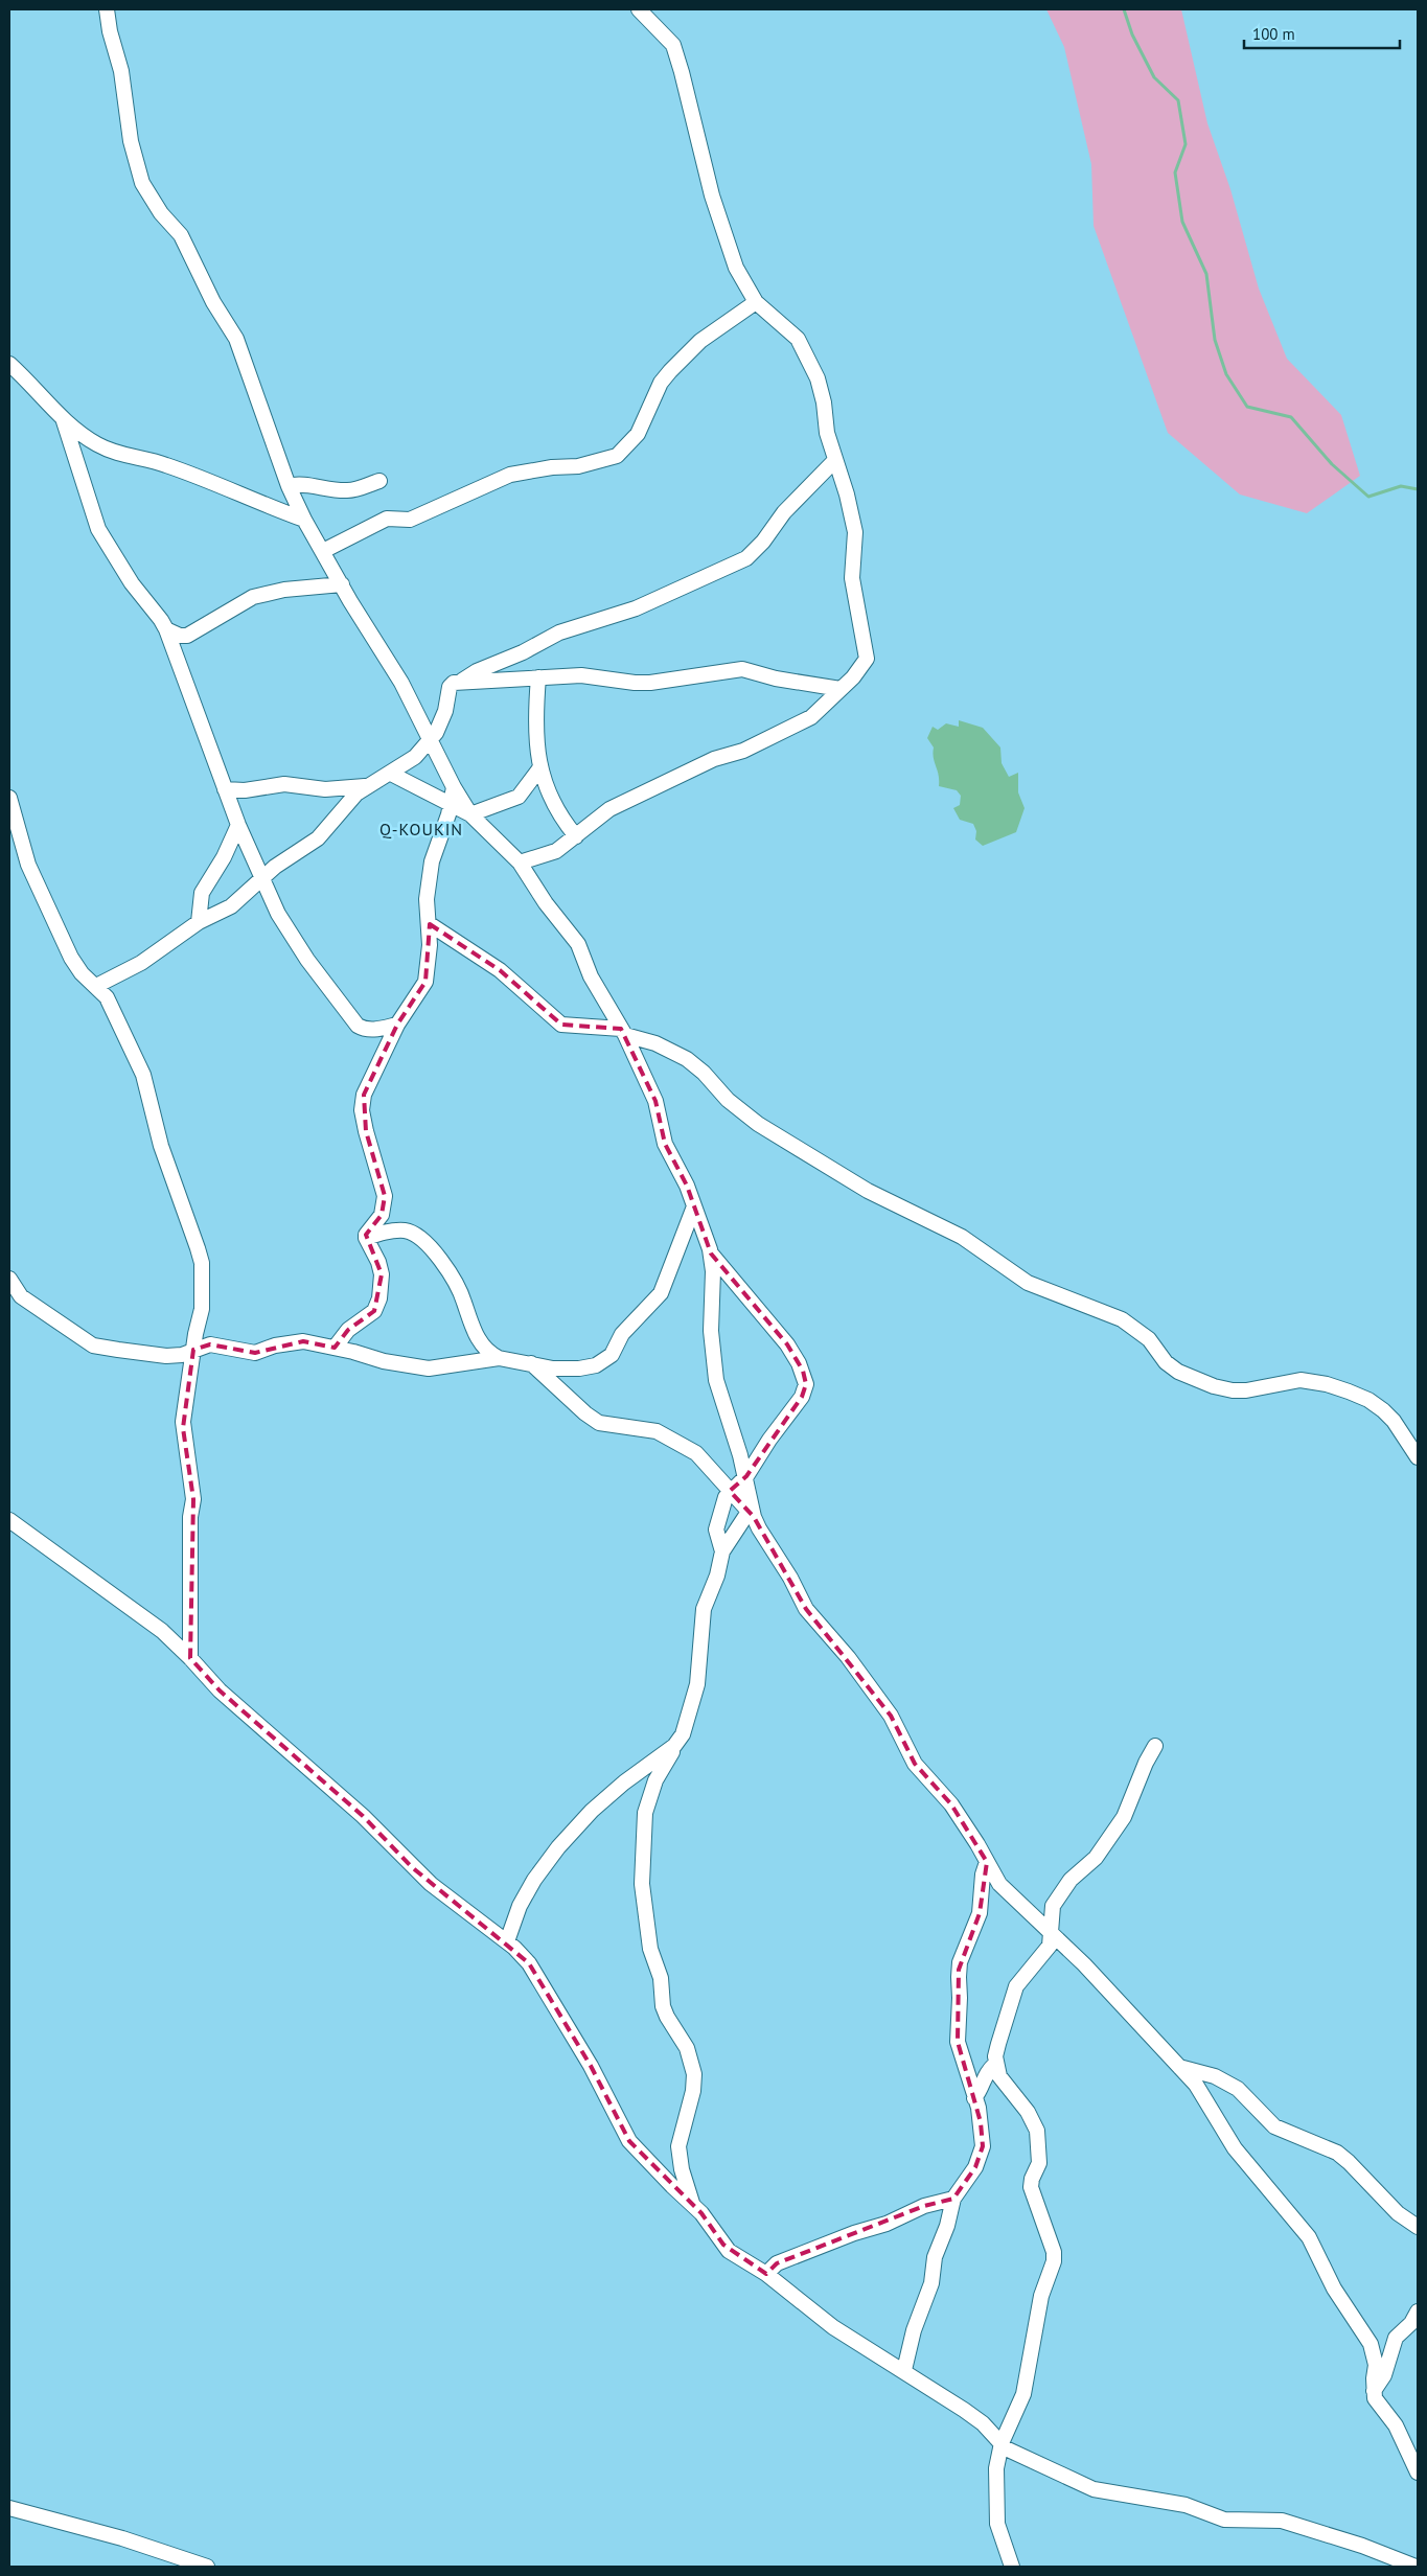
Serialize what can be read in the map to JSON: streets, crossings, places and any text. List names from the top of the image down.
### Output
{
  "districts": ["Q-KOUKIN"],
  "scale_bar": "100 m"
}
